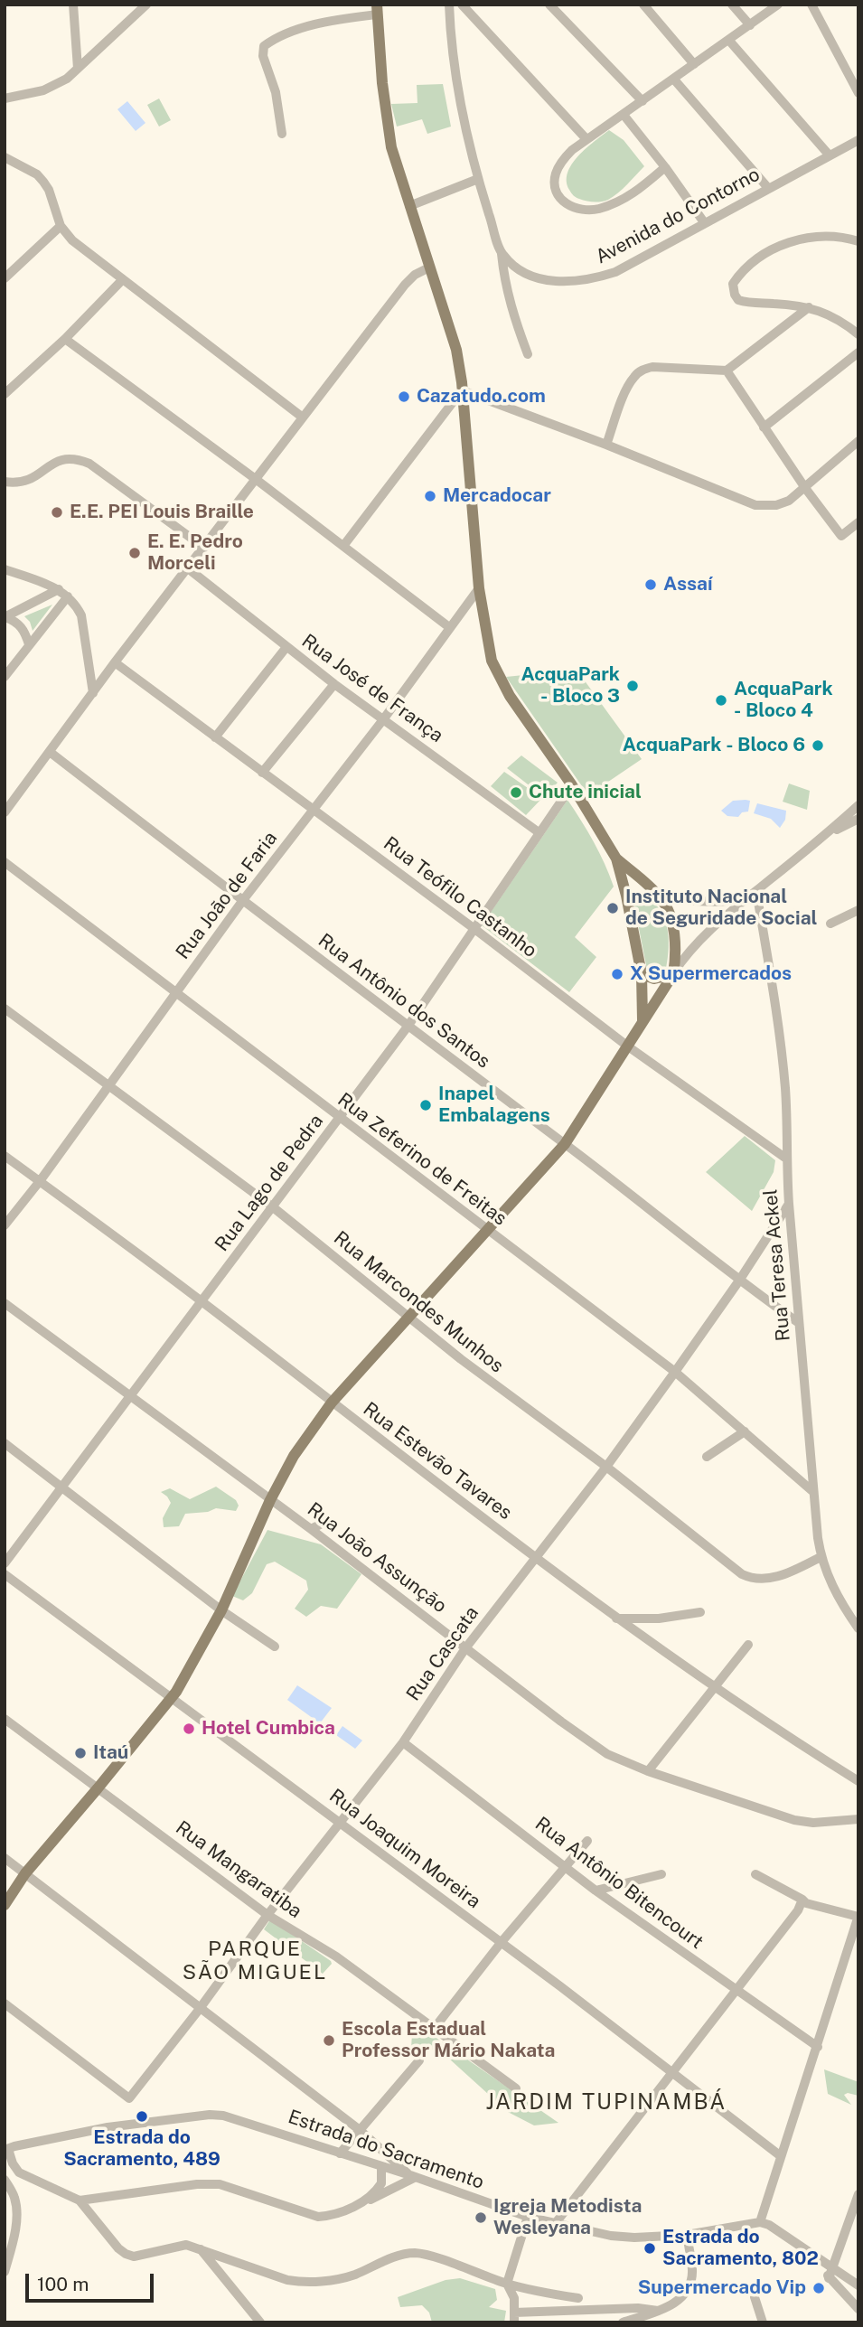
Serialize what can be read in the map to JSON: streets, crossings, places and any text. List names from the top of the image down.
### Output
{
  "streets": {
    "street": [
      "Avenida do Contorno",
      "Rua José de França",
      "Rua João de Faria",
      "Rua Teófilo Castanho",
      "Rua Antônio dos Santos",
      "Rua Zeferino de Freitas",
      "Rua Lago de Pedra",
      "Rua Teresa Ackel",
      "Rua Marcondes Munhos",
      "Rua Estevão Tavares",
      "Rua João Assunção",
      "Rua Cascata",
      "Rua Joaquim Moreira",
      "Rua Mangaratiba",
      "Rua Antônio Bitencourt",
      "Estrada do Sacramento"
    ]
  },
  "crossings": [
    ["Rua José de França", "Rua João de Faria"],
    ["Rua José de França", "Rua Lago de Pedra"],
    ["Rua João de Faria", "Rua Teófilo Castanho"],
    ["Rua João de Faria", "Rua Antônio dos Santos"],
    ["Rua João de Faria", "Rua Zeferino de Freitas"],
    ["Rua João de Faria", "Rua Marcondes Munhos"],
    ["Rua João de Faria", "Rua Estevão Tavares"],
    ["Rua Teófilo Castanho", "Rua Lago de Pedra"],
    ["Rua Teófilo Castanho", "Rua Teresa Ackel"],
    ["Rua Antônio dos Santos", "Rua Lago de Pedra"],
    ["Rua Antônio dos Santos", "Rua Teresa Ackel"],
    ["Rua Antônio dos Santos", "Rua Cascata"],
    ["Rua Zeferino de Freitas", "Rua Lago de Pedra"],
    ["Rua Zeferino de Freitas", "Rua Teresa Ackel"],
    ["Rua Zeferino de Freitas", "Rua Cascata"],
    ["Rua Lago de Pedra", "Rua Marcondes Munhos"],
    ["Rua Lago de Pedra", "Rua Estevão Tavares"],
    ["Rua Lago de Pedra", "Rua João Assunção"],
    ["Rua Teresa Ackel", "Rua Marcondes Munhos"],
    ["Rua Teresa Ackel", "Rua Cascata"],
    ["Rua Marcondes Munhos", "Rua Cascata"],
    ["Rua Estevão Tavares", "Rua Cascata"],
    ["Rua João Assunção", "Rua Cascata"],
    ["Rua Cascata", "Rua Joaquim Moreira"],
    ["Rua Cascata", "Rua Mangaratiba"],
    ["Rua Cascata", "Rua Antônio Bitencourt"]
  ],
  "districts": ["PARQUE SÃO MIGUEL", "JARDIM TUPINAMBÁ"],
  "places": [
    "Cazatudo.com",
    "Mercadocar",
    "E.E. PEI Louis Braille",
    "E. E. Pedro Morceli",
    "Assaí",
    "AcquaPark - Bloco 3",
    "AcquaPark - Bloco 4",
    "AcquaPark - Bloco 6",
    "Chute inicial",
    "Instituto Nacional de Seguridade Social",
    "X Supermercados",
    "Inapel Embalagens",
    "Hotel Cumbica",
    "Itaú",
    "Escola Estadual Professor Mário Nakata",
    "Estrada do Sacramento, 489",
    "Igreja Metodista Wesleyana",
    "Estrada do Sacramento, 802",
    "Supermercado Vip"
  ],
  "scale_bar": "100 m"
}
